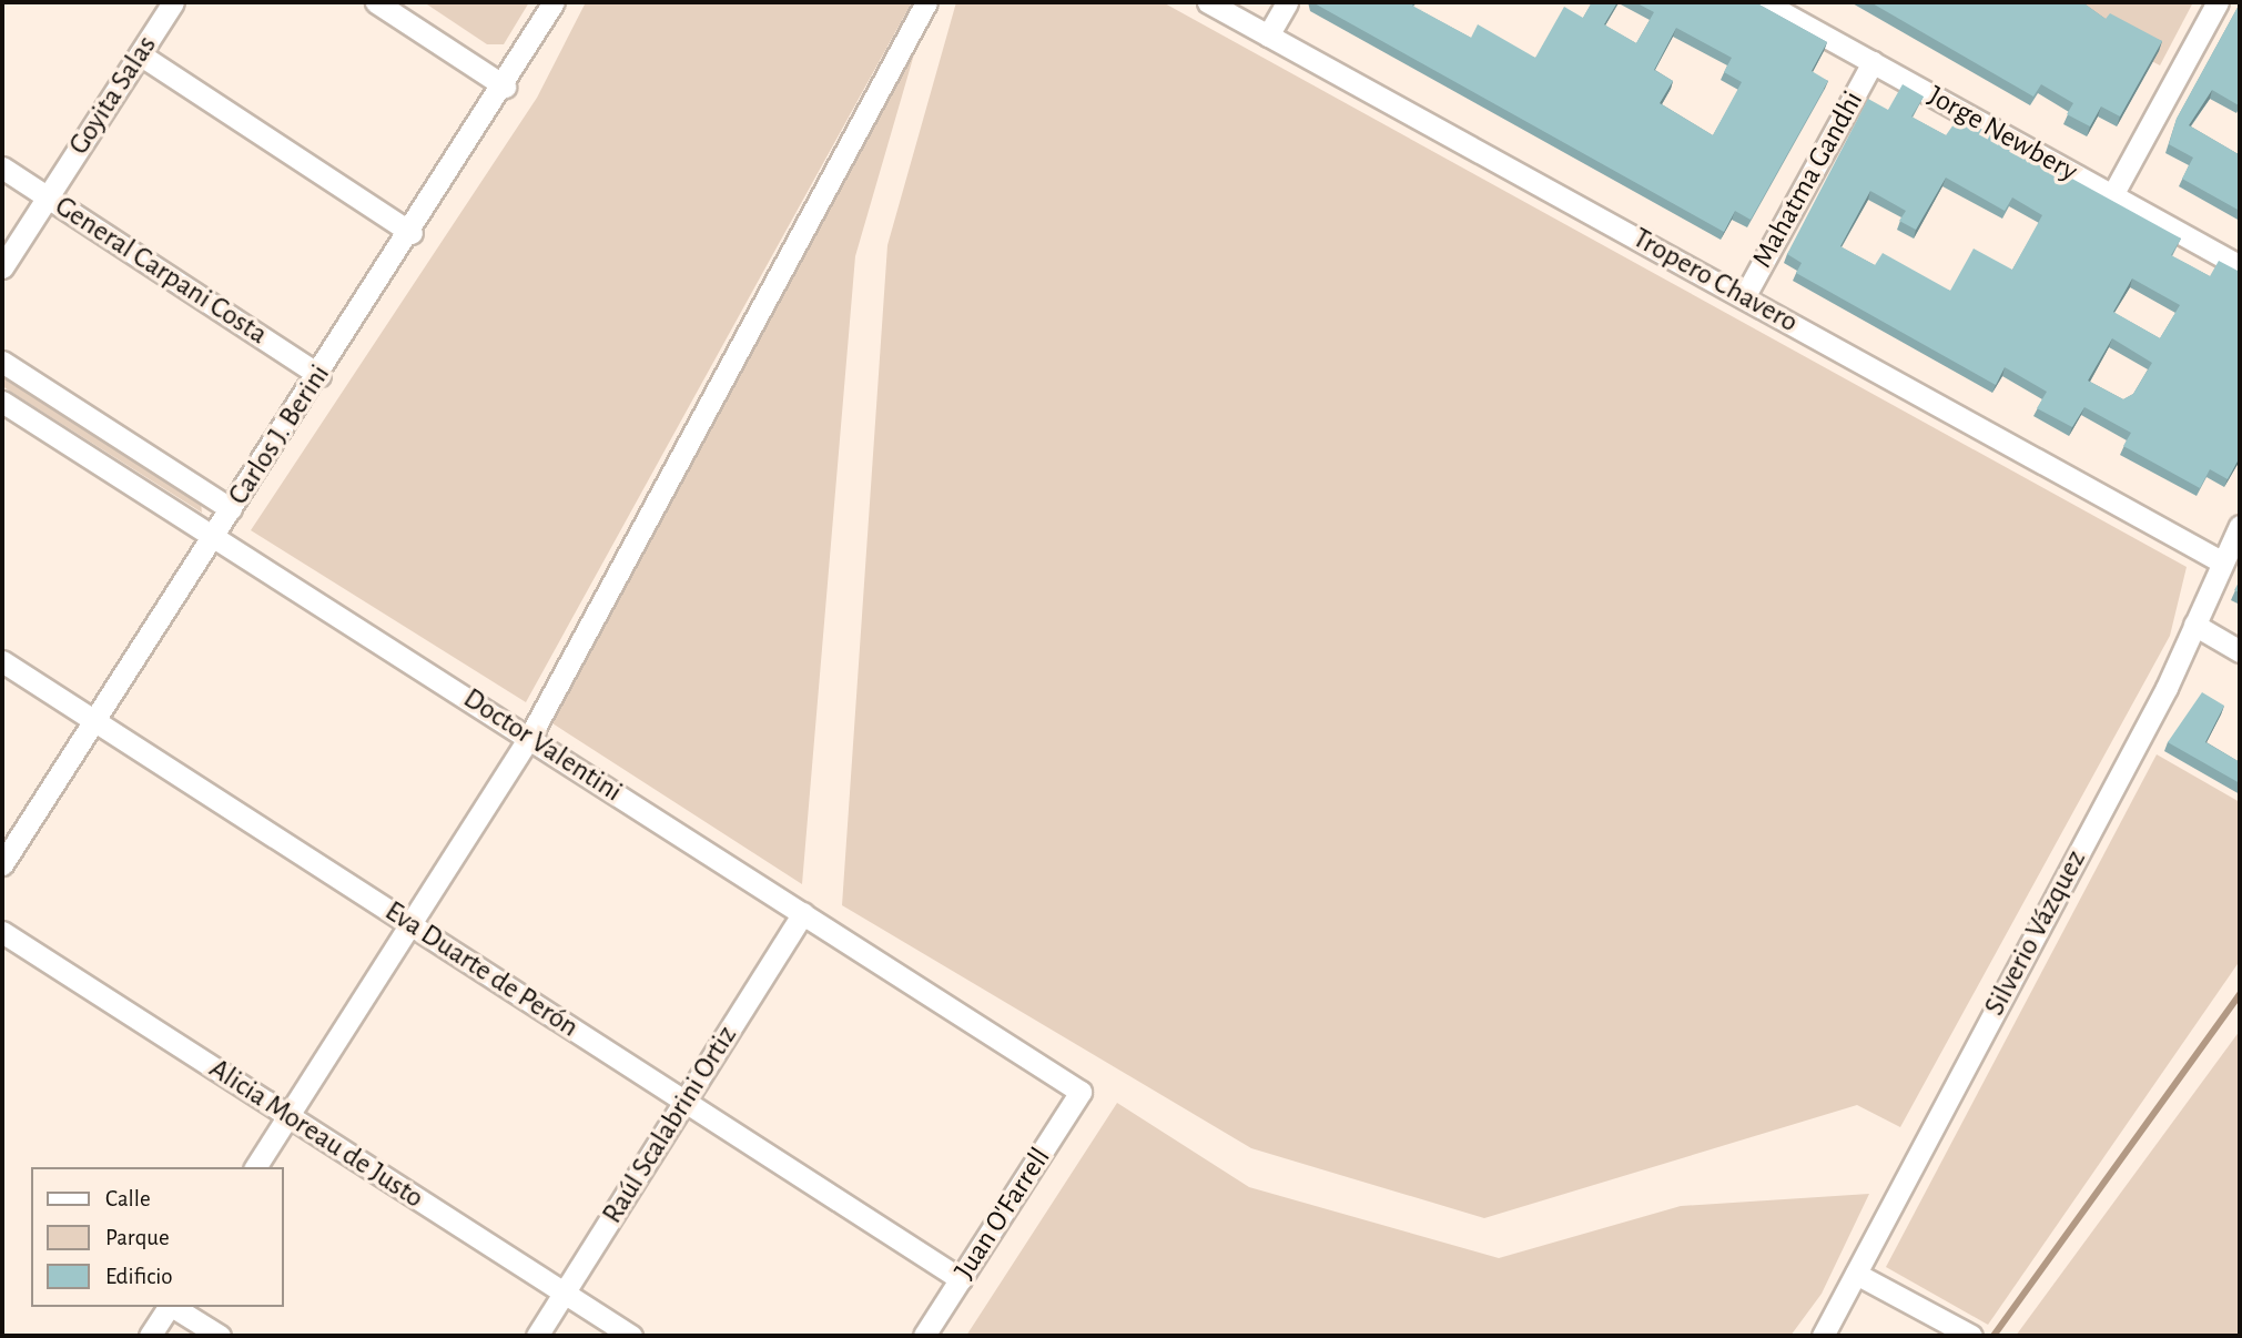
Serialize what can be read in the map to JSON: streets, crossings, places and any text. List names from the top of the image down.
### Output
{
  "streets": {
    "street": [
      "Goyita Salas",
      "Jorge Newbery",
      "Mahatma Gandhi",
      "General Carpani Costa",
      "Tropero Chavero",
      "Carlos J. Berini",
      "Doctor Valentini",
      "Silverio Vázquez",
      "Eva Duarte de Perón",
      "Raúl Scalabrini Ortiz",
      "Alicia Moreau de Justo",
      "Juan O'Farrell"
    ]
  },
  "crossings": [
    ["Goyita Salas", "General Carpani Costa"],
    ["Jorge Newbery", "Mahatma Gandhi"],
    ["Mahatma Gandhi", "Tropero Chavero"],
    ["General Carpani Costa", "Carlos J. Berini"],
    ["Tropero Chavero", "Silverio Vázquez"],
    ["Carlos J. Berini", "Doctor Valentini"],
    ["Carlos J. Berini", "Eva Duarte de Perón"],
    ["Doctor Valentini", "Raúl Scalabrini Ortiz"],
    ["Doctor Valentini", "Juan O'Farrell"],
    ["Eva Duarte de Perón", "Raúl Scalabrini Ortiz"],
    ["Eva Duarte de Perón", "Juan O'Farrell"],
    ["Raúl Scalabrini Ortiz", "Alicia Moreau de Justo"]
  ],
  "legend": ["Calle", "Parque", "Edificio"]
}
